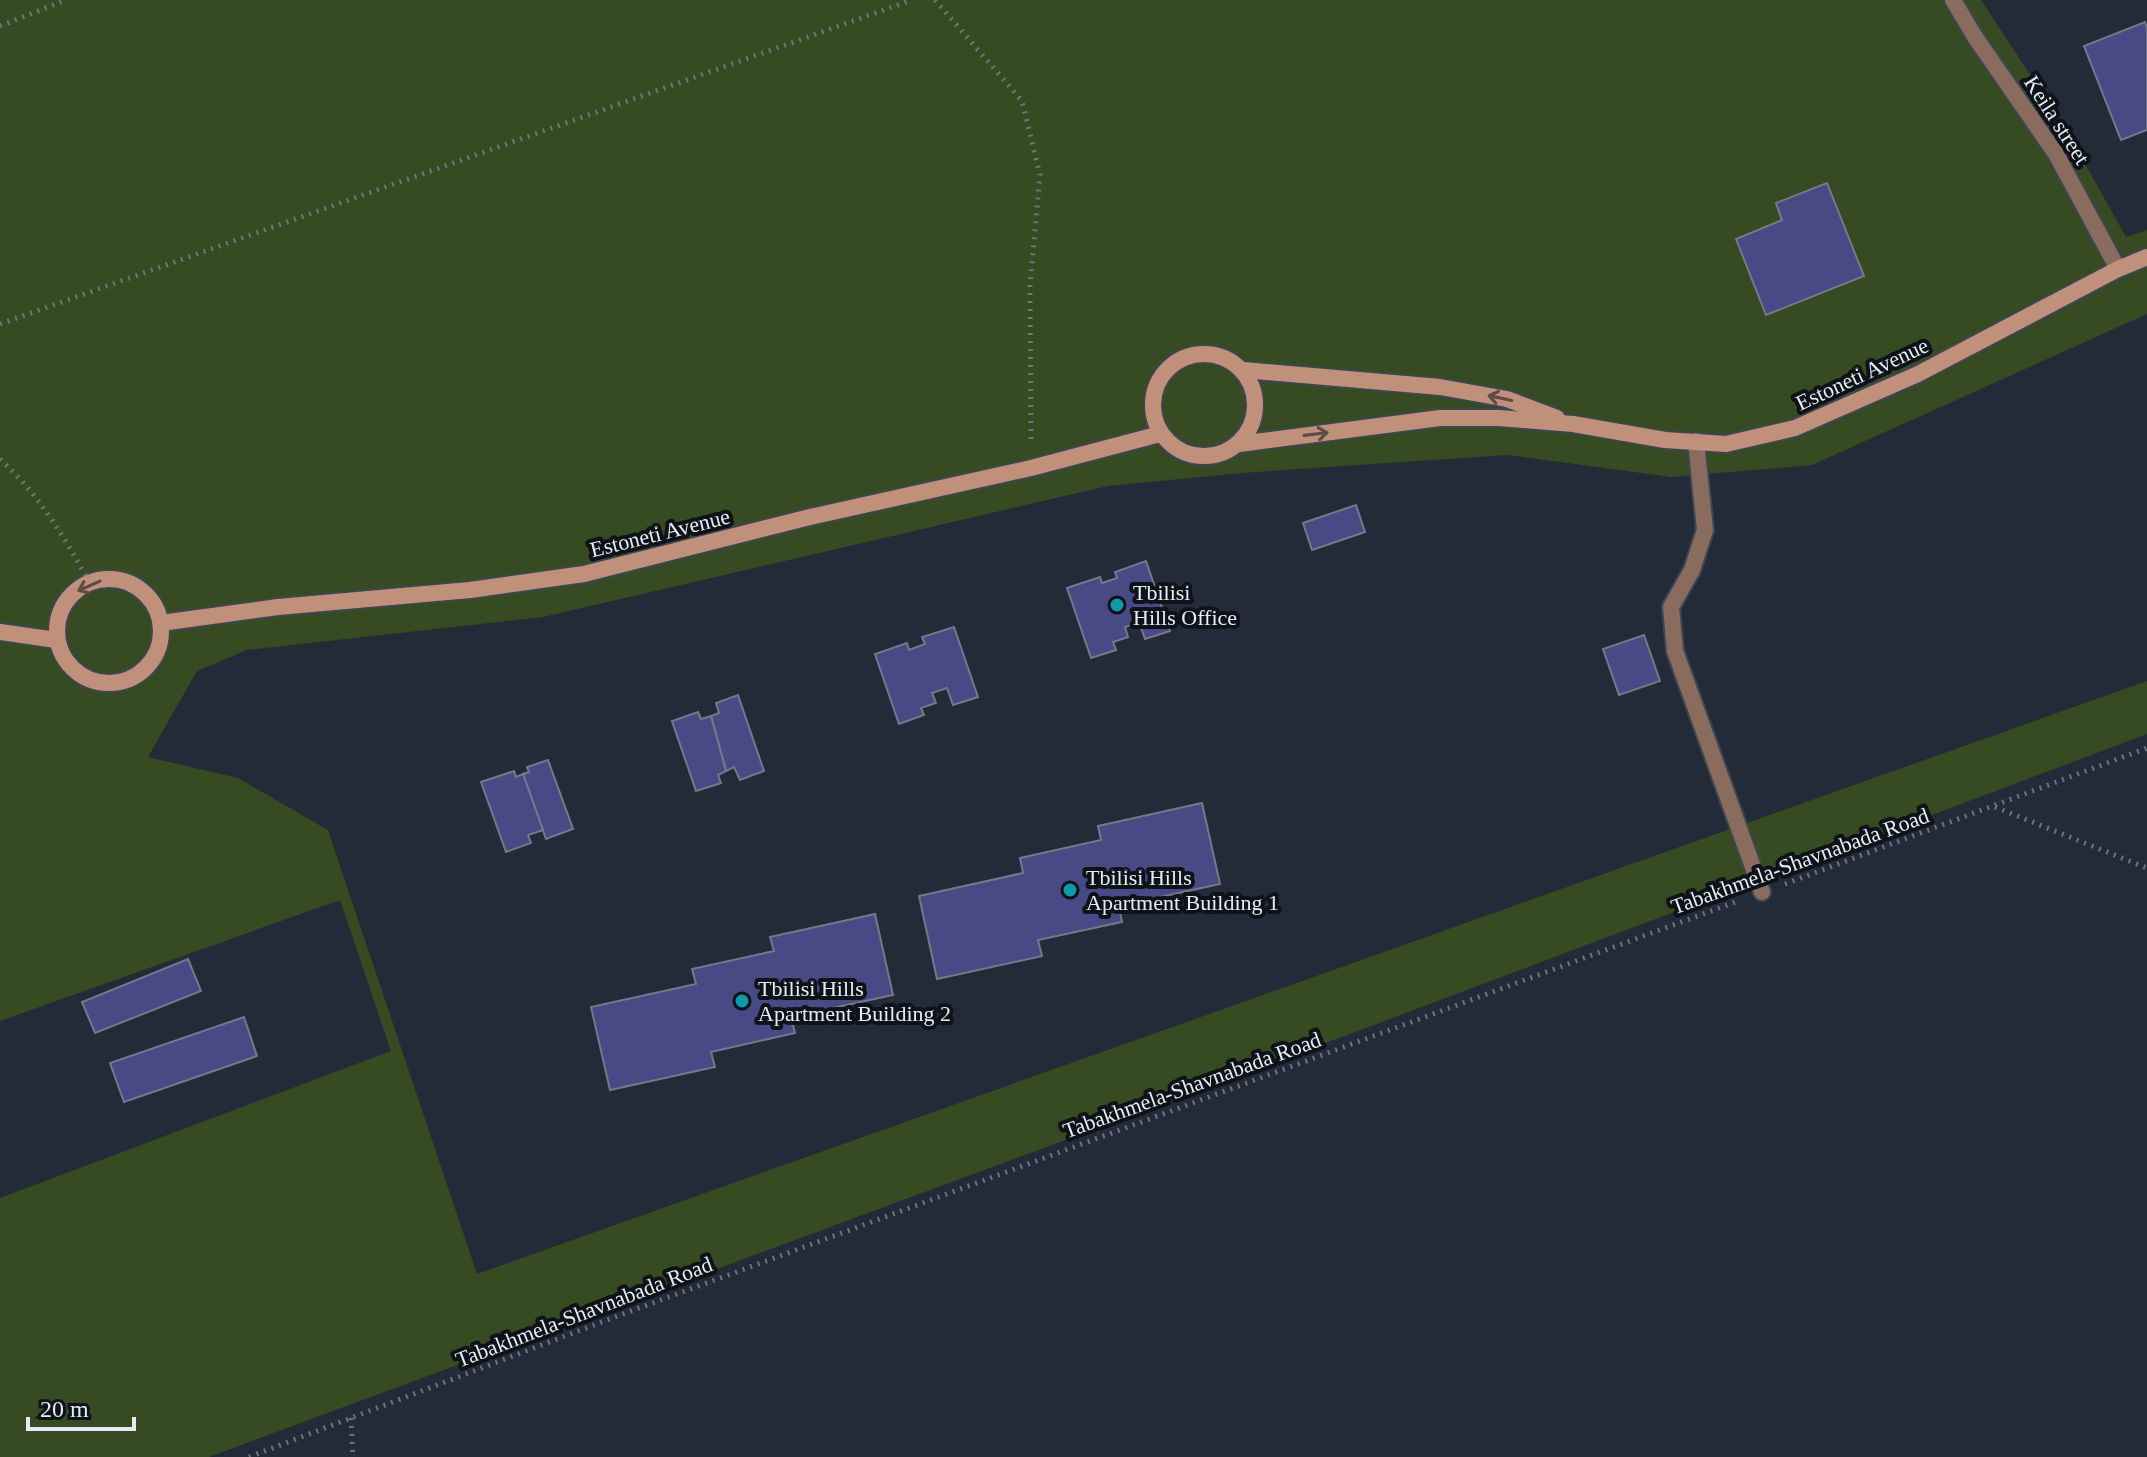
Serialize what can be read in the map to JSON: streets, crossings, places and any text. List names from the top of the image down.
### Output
{
  "streets": {
    "street": ["Keila street", "Estoneti Avenue"],
    "path": ["Tabakhmela-Shavnabada Road"]
  },
  "crossings": [
    ["Keila street", "Estoneti Avenue"]
  ],
  "places": ["Tbilisi Hills Office", "Tbilisi Hills Apartment Building 1", "Tbilisi Hills Apartment Building 2"],
  "scale_bar": "20 m"
}
